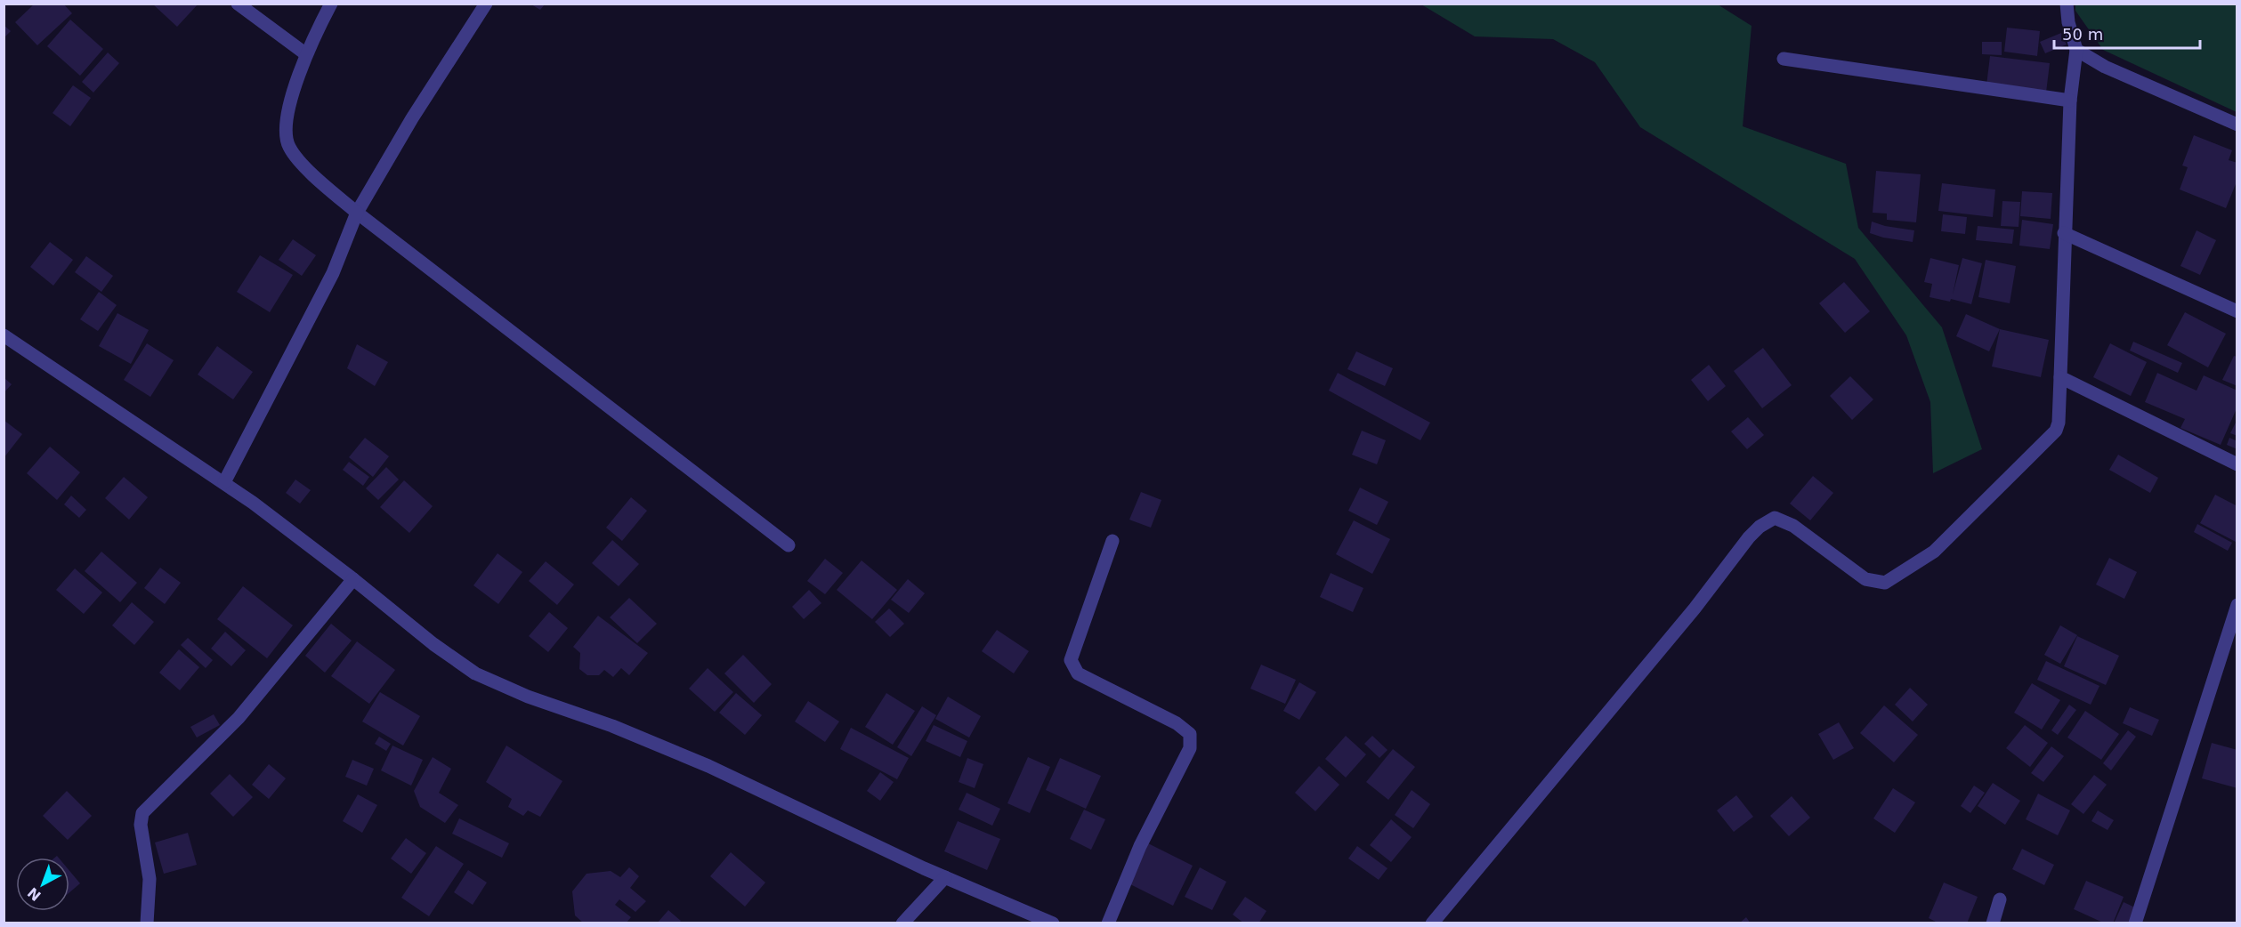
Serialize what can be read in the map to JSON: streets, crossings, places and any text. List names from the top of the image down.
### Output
{
  "scale_bar": "50 m",
  "north": "bottom left"
}
